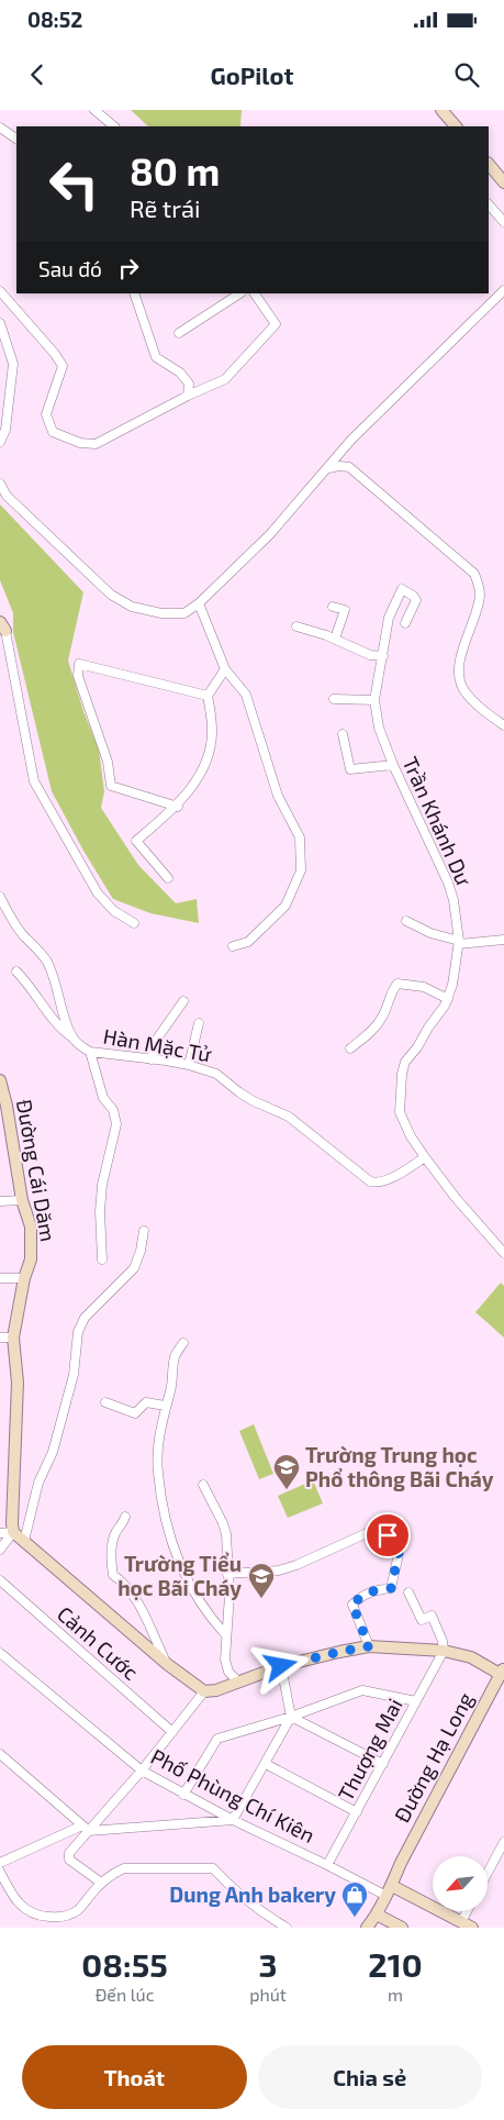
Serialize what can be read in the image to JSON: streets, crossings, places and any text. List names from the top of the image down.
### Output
{
  "streets": {
    "street": [
      "Trần Khánh Dư",
      "Hàn Mặc Tử",
      "Đường Cái Dăm",
      "Cảnh Cước",
      "Thượng Mai",
      "Đường Hạ Long",
      "Phố Phùng Chí Kiên"
    ]
  },
  "crossings": [
    ["Trần Khánh Dư", "Hàn Mặc Tử"],
    ["Thượng Mai", "Phố Phùng Chí Kiên"],
    ["Đường Hạ Long", "Phố Phùng Chí Kiên"]
  ],
  "places": {
    "school or university": ["Trường Trung học Phổ thông Bãi Cháy", "Trường Tiểu học Bãi Cháy"],
    "shop": ["Dung Anh bakery"]
  },
  "north": "bottom left",
  "page": {
    "status": "08:52",
    "header": "GoPilot",
    "turn": ["80 m", "Rẽ trái"],
    "then": "Sau đó",
    "eta": [
      "08:55",
      "Đến lúc",
      "3",
      "phút",
      "210",
      "m"
    ],
    "buttons": ["Thoát", "Chia sẻ"]
  }
}
